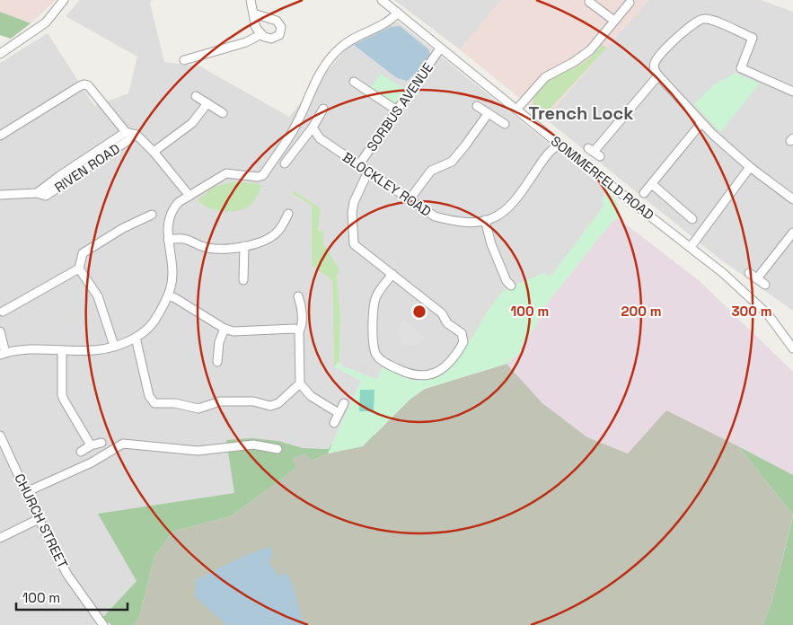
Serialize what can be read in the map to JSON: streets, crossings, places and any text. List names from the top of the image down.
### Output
{
  "streets": {
    "street": [
      "SORBUS AVENUE",
      "RIVEN ROAD",
      "SOMMERFELD ROAD",
      "BLOCKLEY ROAD",
      "CHURCH STREET"
    ]
  },
  "crossings": [
    ["SORBUS AVENUE", "SOMMERFELD ROAD"],
    ["SORBUS AVENUE", "BLOCKLEY ROAD"],
    ["SOMMERFELD ROAD", "BLOCKLEY ROAD"]
  ],
  "districts": ["Trench Lock"],
  "scale_bar": "100 m",
  "rings": ["100 m", "200 m", "300 m"]
}
